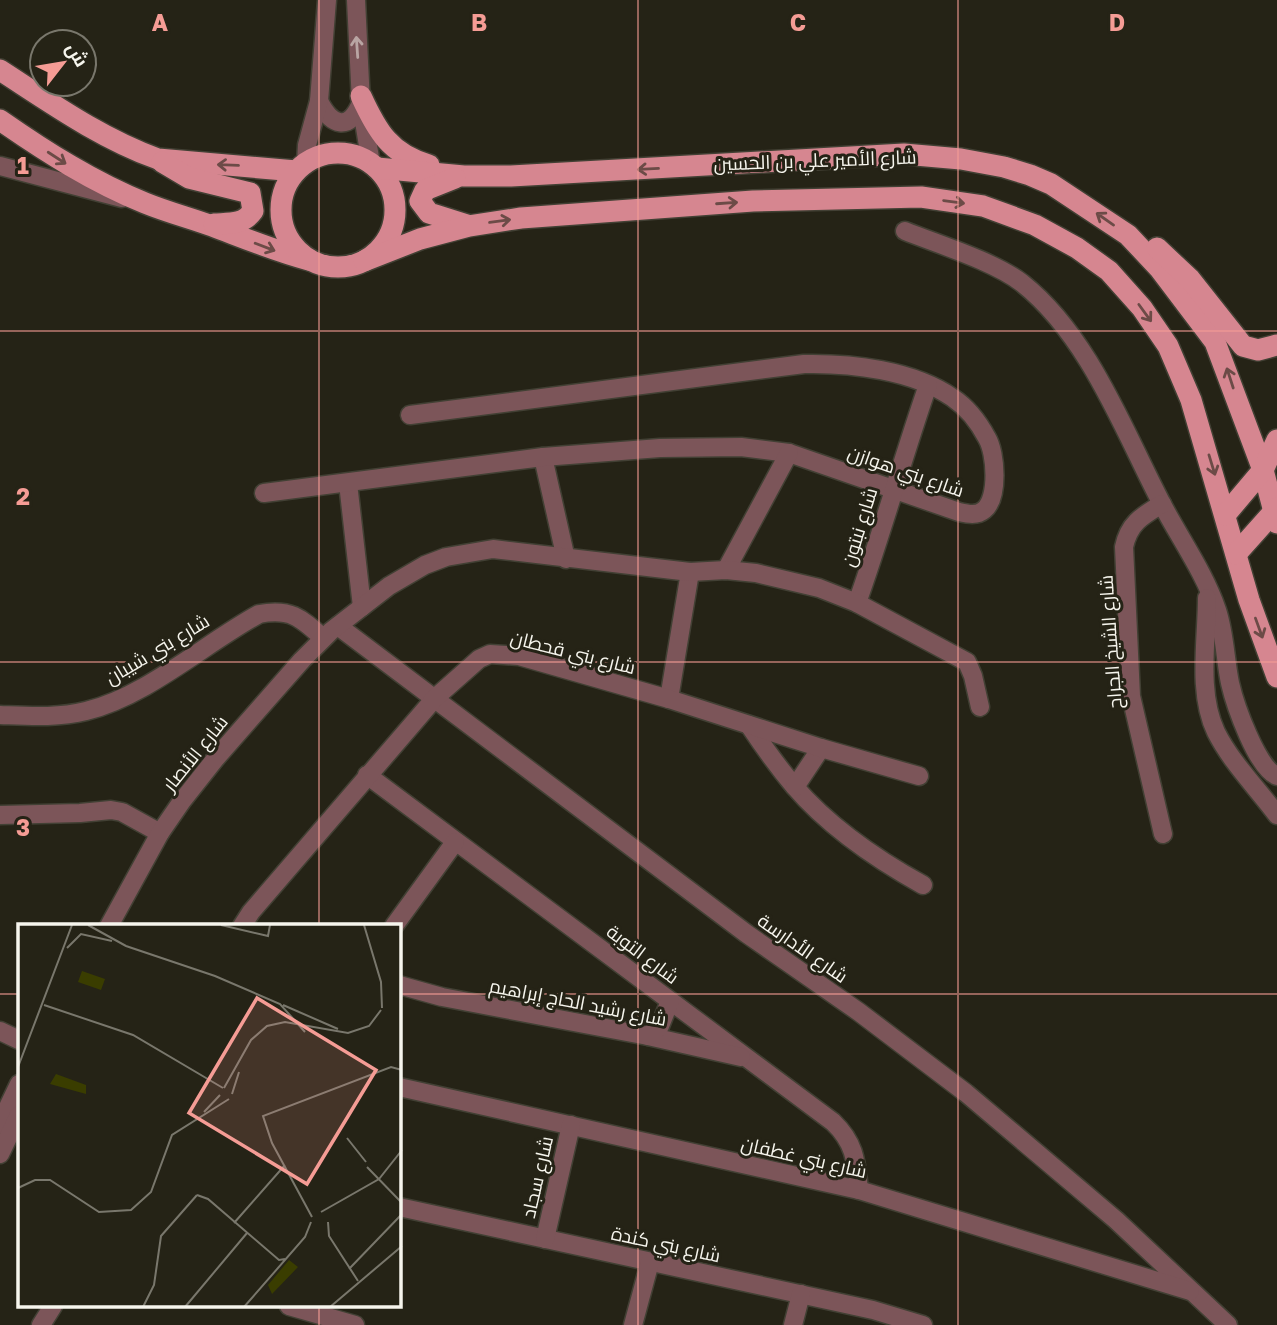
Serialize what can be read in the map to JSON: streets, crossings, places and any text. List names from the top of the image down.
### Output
{
  "streets": {
    "main road": ["شارع الأمير علي بن الحسين"],
    "street": [
      "شارع بني هوازن",
      "شارع نبتون",
      "شارع الشيخ الجراح",
      "شارع بني شيبان",
      "شارع بني قحطان",
      "شارع الأنصار",
      "شارع الأدارسة",
      "شارع التوبة",
      "شارع رشيد الحاج إبراهيم",
      "شارع بني غطفان",
      "شارع سجاد",
      "شارع بني كندة"
    ]
  },
  "crossings": [
    ["شارع بني هوازن", "شارع نبتون"],
    ["شارع بني شيبان", "شارع الأنصار"],
    ["شارع بني قحطان", "شارع الأدارسة"],
    ["شارع بني قحطان", "شارع التوبة"],
    ["شارع الأنصار", "شارع الأدارسة"],
    ["شارع الأدارسة", "شارع بني غطفان"],
    ["شارع التوبة", "شارع رشيد الحاج إبراهيم"],
    ["شارع التوبة", "شارع بني غطفان"],
    ["شارع بني غطفان", "شارع سجاد"],
    ["شارع سجاد", "شارع بني كندة"]
  ],
  "north": "top right",
  "grid": {
    "columns": [
      "A",
      "B",
      "C",
      "D"
    ],
    "rows": ["1", "2", "3"]
  }
}
